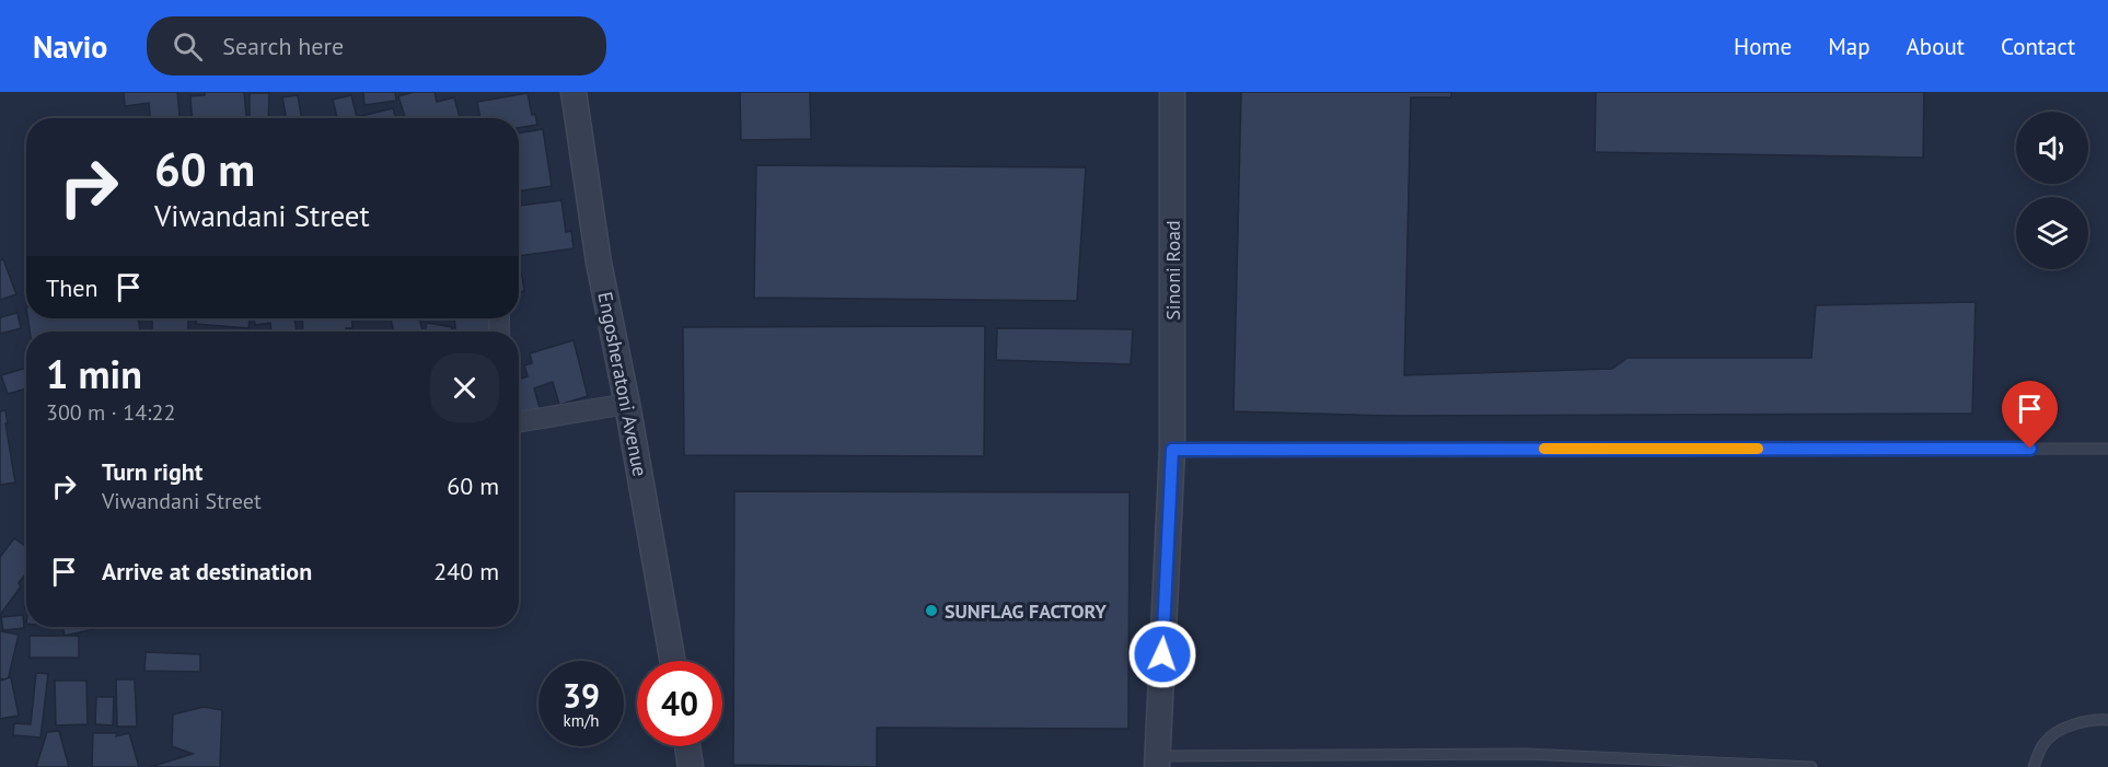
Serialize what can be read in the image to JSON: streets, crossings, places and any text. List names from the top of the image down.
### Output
{
  "streets": {
    "street": ["Sinoni Road", "Engosheratoni Avenue"]
  },
  "places": ["SUNFLAG FACTORY"],
  "page": {
    "header": "Navio",
    "search": "Search here",
    "nav": [
      "Home",
      "Map",
      "About",
      "Contact"
    ],
    "turn": ["60 m", "Viwandani Street"],
    "then": "Then",
    "heading": ["1 min", "300 m · 14:22"],
    "list": [
      {
        "name": "Turn right",
        "note": "Viwandani Street",
        "value": "60 m"
      },
      {
        "name": "Arrive at destination",
        "value": "240 m"
      }
    ],
    "speed": "39 km/h",
    "limit": "40"
  }
}
